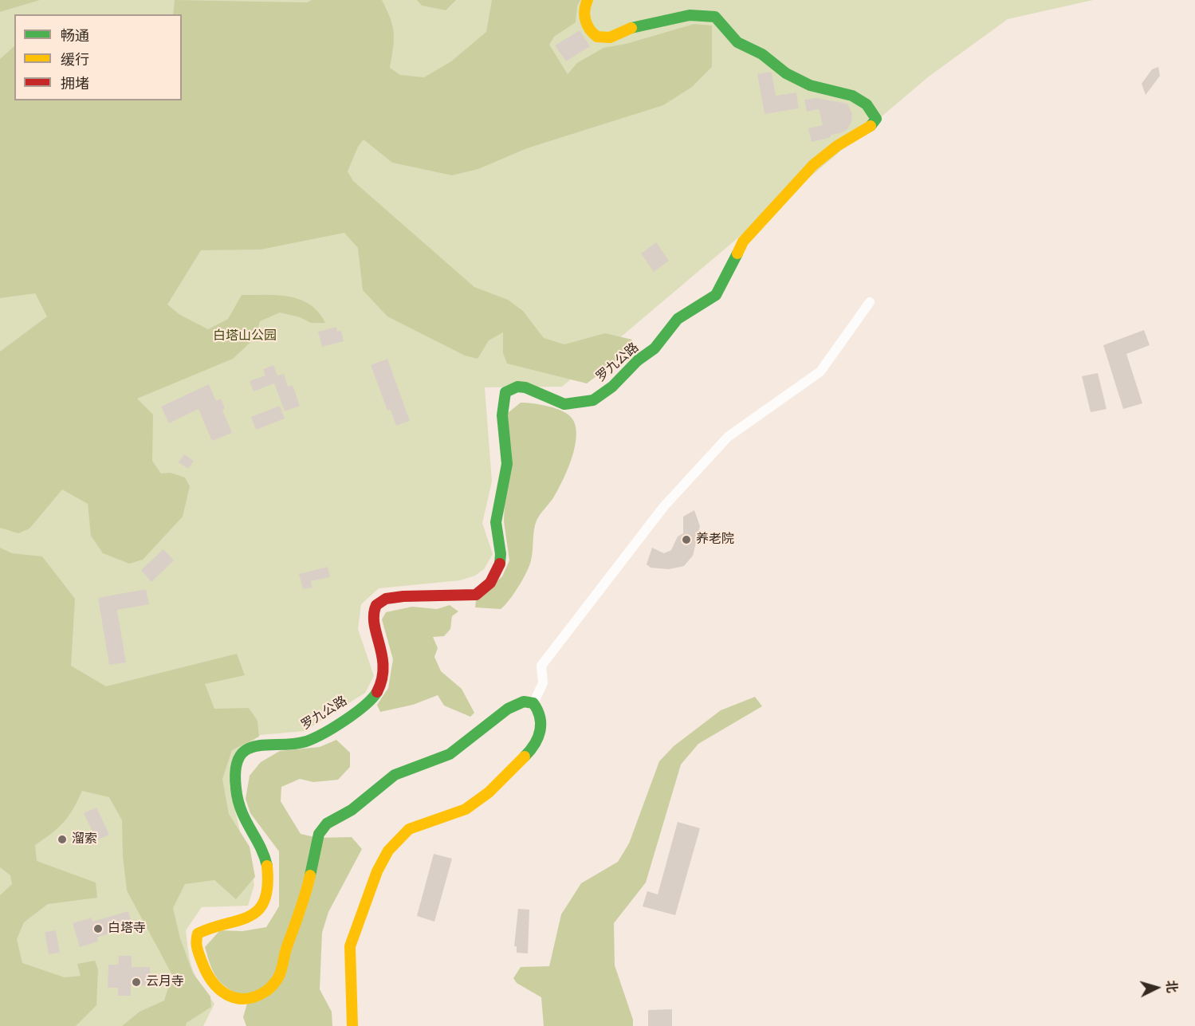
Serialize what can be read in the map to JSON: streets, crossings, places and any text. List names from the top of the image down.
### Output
{
  "streets": {
    "street": ["罗九公路"]
  },
  "parks": ["白塔山公园"],
  "places": [
    "养老院",
    "溜索",
    "白塔寺",
    "云月寺"
  ],
  "legend": ["畅通", "缓行", "拥堵"],
  "north": "right"
}
